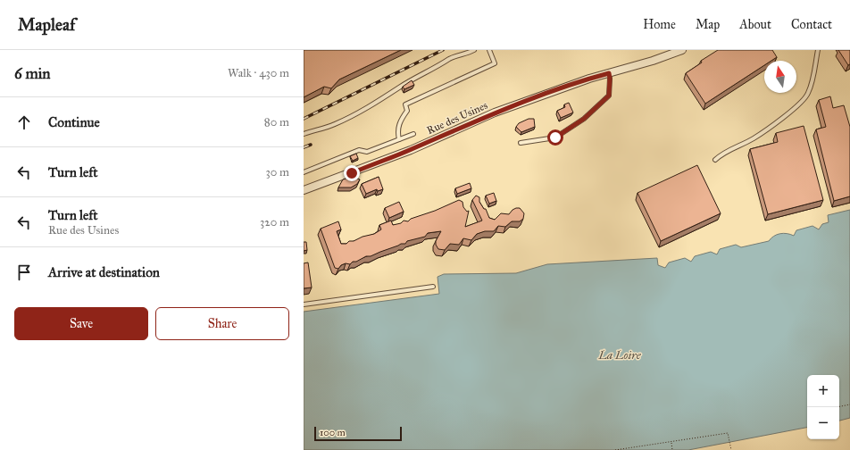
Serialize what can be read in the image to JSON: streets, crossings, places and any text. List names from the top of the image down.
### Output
{
  "streets": {
    "street": ["Rue des Usines"]
  },
  "water": ["La Loire"],
  "scale_bar": "100 m",
  "north": "top",
  "page": {
    "header": "Mapleaf",
    "nav": [
      "Home",
      "Map",
      "About",
      "Contact"
    ],
    "heading": ["6 min", "Walk · 430 m"],
    "list": [
      ["Continue", "80 m"],
      ["Turn left", "30 m"],
      ["Turn left", "Rue des Usines", "320 m"],
      "Arrive at destination"
    ],
    "buttons": ["Save", "Share"],
    "map_buttons": ["+", "−"],
    "scale": "100 m"
  }
}
